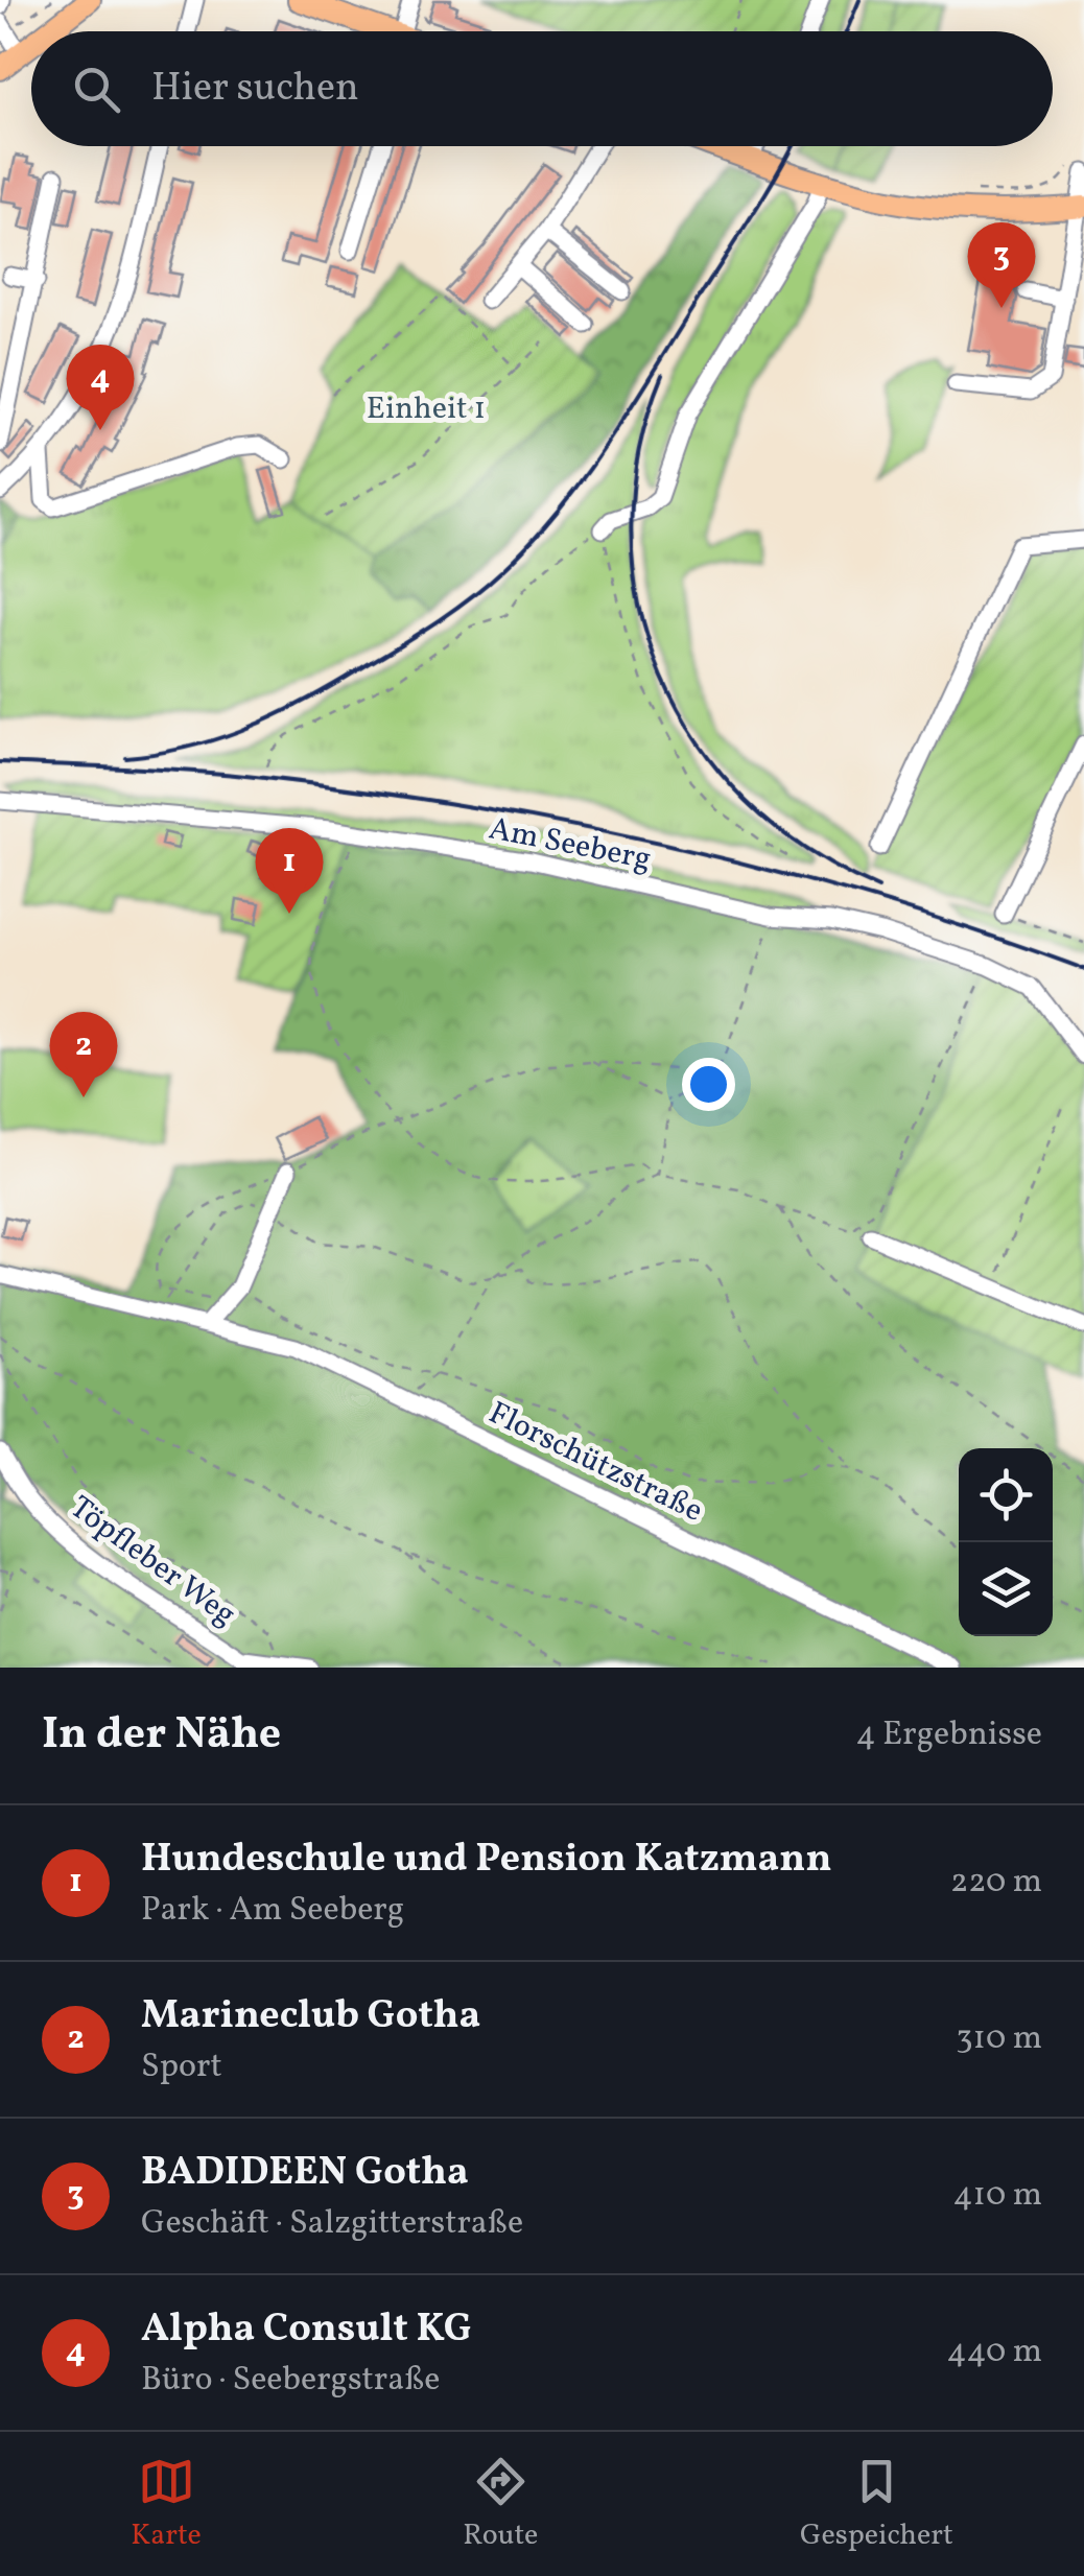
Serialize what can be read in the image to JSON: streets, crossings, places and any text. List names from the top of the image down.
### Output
{
  "streets": {
    "street": ["Am Seeberg", "Florschützstraße", "Töpfleber Weg"]
  },
  "parks": ["Einheit 1"],
  "page": {
    "search": "Hier suchen",
    "pins": [
      "3",
      "4",
      "1",
      "2"
    ],
    "heading": ["In der Nähe", "4 Ergebnisse"],
    "list": [
      {
        "mark": "1",
        "name": "Hundeschule und Pension Katzmann",
        "note": "Park · Am Seeberg",
        "value": "220 m"
      },
      {
        "mark": "2",
        "name": "Marineclub Gotha",
        "note": "Sport",
        "value": "310 m"
      },
      {
        "mark": "3",
        "name": "BADIDEEN Gotha",
        "note": "Geschäft · Salzgitterstraße",
        "value": "410 m"
      },
      {
        "mark": "4",
        "name": "Alpha Consult KG",
        "note": "Büro · Seebergstraße",
        "value": "440 m"
      }
    ],
    "nav": ["Karte", "Route", "Gespeichert"]
  }
}
